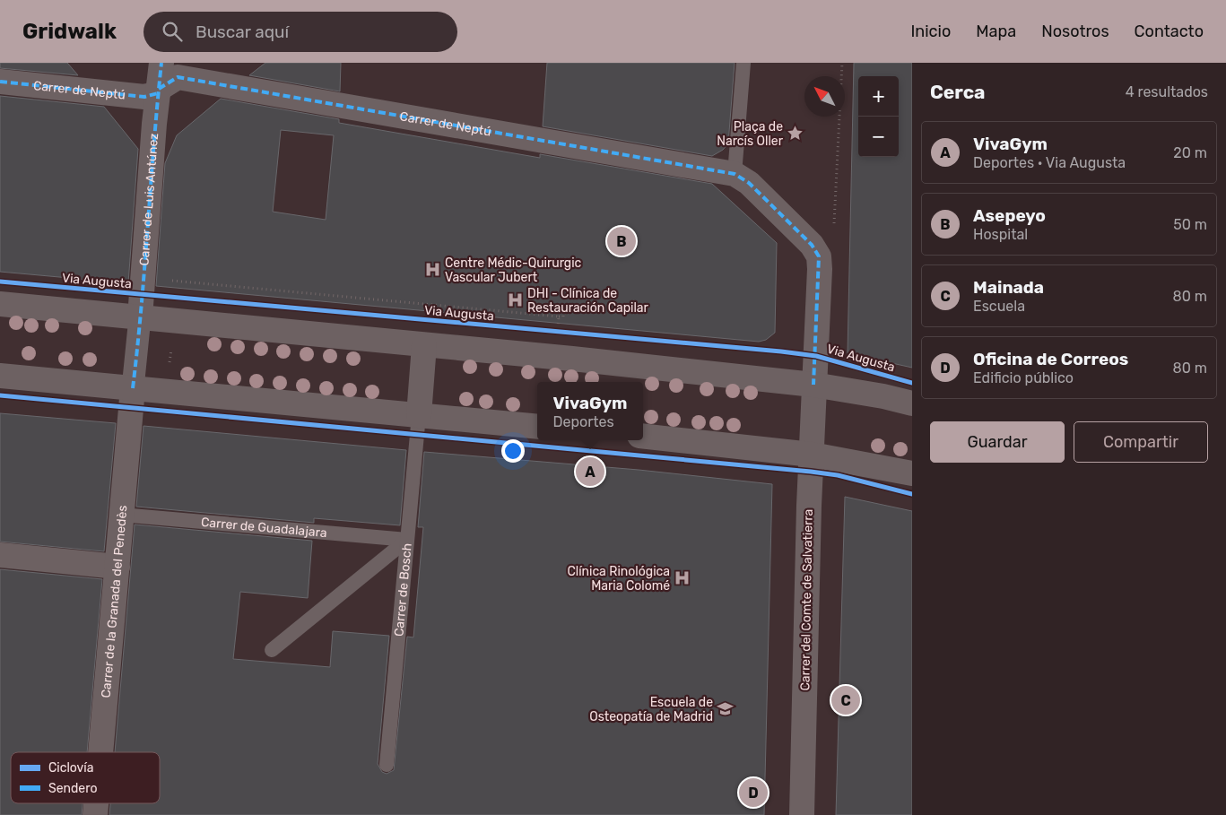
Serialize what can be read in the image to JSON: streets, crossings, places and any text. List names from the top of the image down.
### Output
{
  "streets": {
    "street": [
      "Carrer de Neptú",
      "Carrer de Luis Antúnez",
      "Carrer del Comte de Salvatierra",
      "Carrer de la Granada del Penedès"
    ],
    "lane": ["Carrer de Guadalajara", "Carrer de Bosch"],
    "cycle path": ["Via Augusta"]
  },
  "crossings": [
    ["Carrer de Neptú", "Carrer de Luis Antúnez"],
    ["Carrer de Luis Antúnez", "Carrer de la Granada del Penedès"],
    ["Carrer de Guadalajara", "Carrer de Bosch"],
    ["Carrer de Guadalajara", "Carrer de la Granada del Penedès"]
  ],
  "places": {
    "place": ["Plaça de Narcís Oller"],
    "hospital": ["Centre Médic-Quirurgic Vascular Jubert", "DHI - Clínica de Restauración Capilar", "Clínica Rinológica Maria Colomé"],
    "school or university": ["Escuela de Osteopatía de Madrid"]
  },
  "legend": ["Ciclovía", "Sendero"],
  "north": "top left",
  "page": {
    "header": "Gridwalk",
    "search": "Buscar aquí",
    "nav": [
      "Inicio",
      "Mapa",
      "Nosotros",
      "Contacto"
    ],
    "heading": ["Cerca", "4 resultados"],
    "map_buttons": ["+", "−"],
    "list": [
      {
        "mark": "A",
        "name": "VivaGym",
        "note": "Deportes · Via Augusta",
        "value": "20 m"
      },
      {
        "mark": "B",
        "name": "Asepeyo",
        "note": "Hospital",
        "value": "50 m"
      },
      {
        "mark": "C",
        "name": "Mainada",
        "note": "Escuela",
        "value": "80 m"
      },
      {
        "mark": "D",
        "name": "Oficina de Correos",
        "note": "Edificio público",
        "value": "80 m"
      }
    ],
    "pins": [
      "B",
      "A",
      "C",
      "D"
    ],
    "popup": ["VivaGym", "Deportes"],
    "buttons": ["Guardar", "Compartir"]
  }
}
